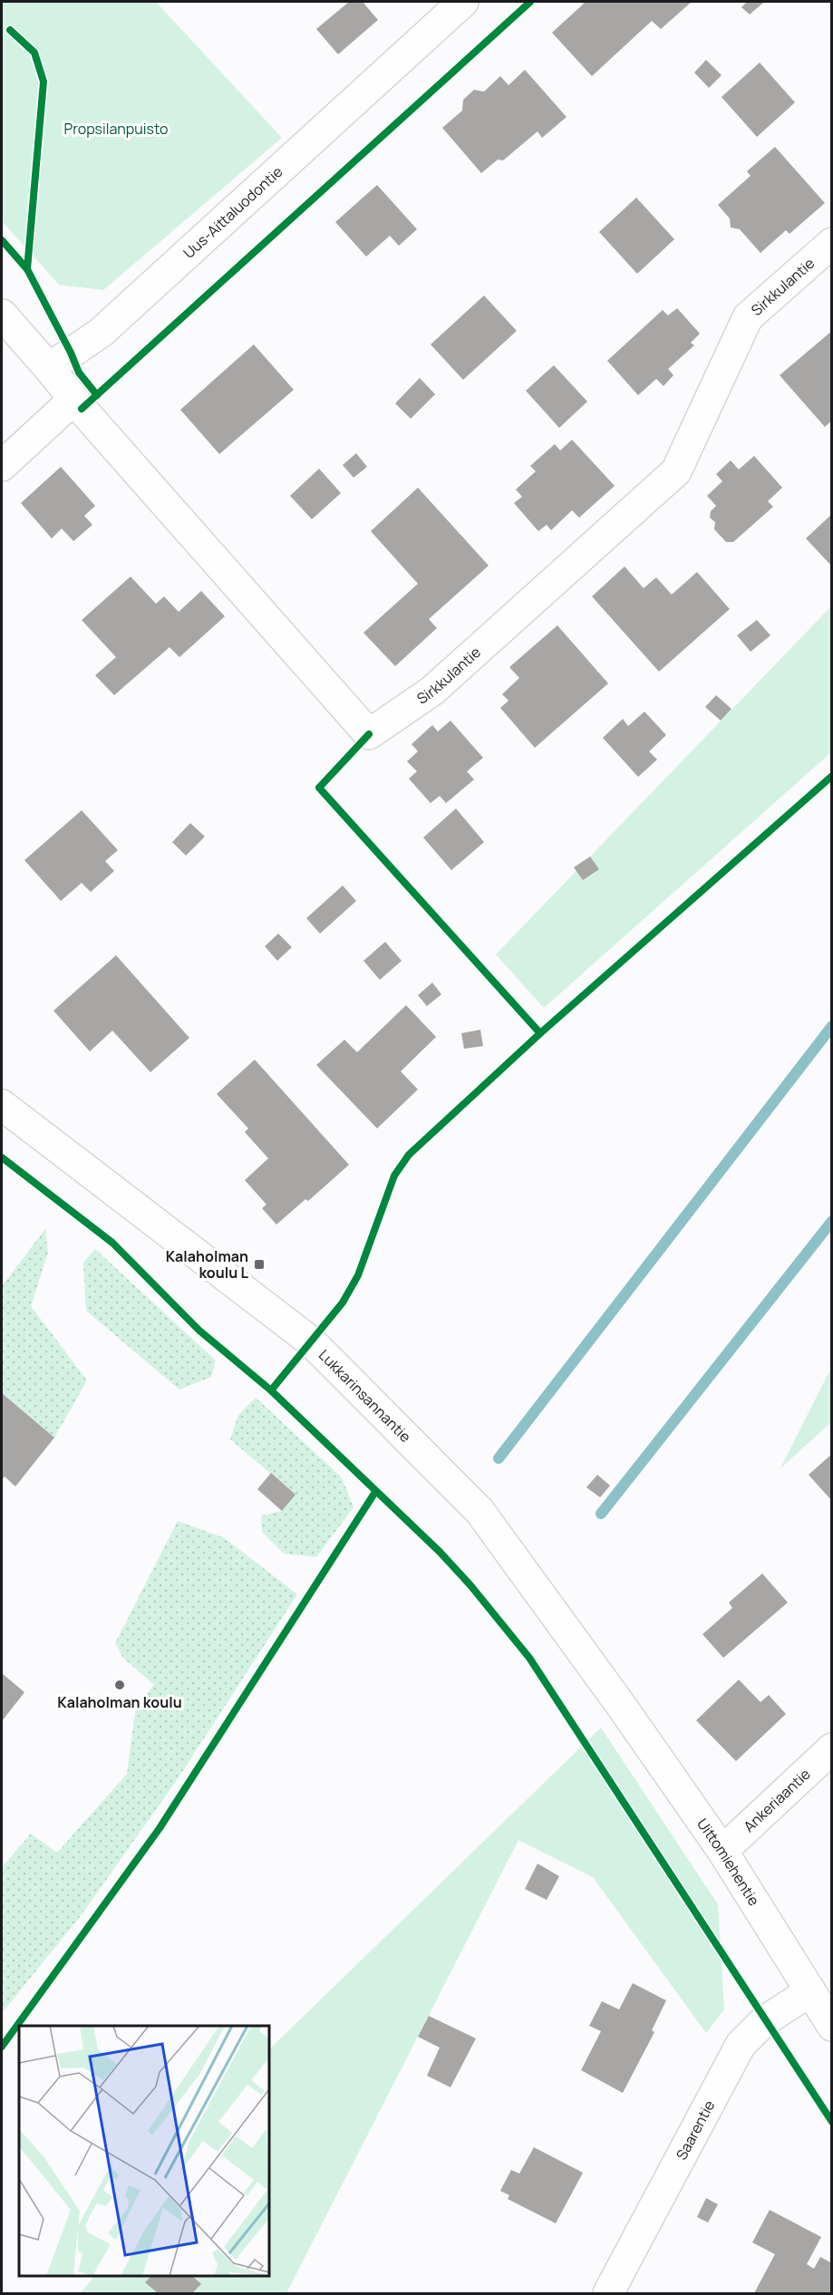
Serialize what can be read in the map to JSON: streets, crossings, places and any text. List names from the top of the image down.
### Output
{
  "streets": {
    "street": [
      "Uus-Aittaluodontie",
      "Sirkkulantie",
      "Lukkarinsannantie",
      "Ankeriaantie",
      "Uittomiehentie",
      "Saarentie"
    ]
  },
  "crossings": [
    ["Uus-Aittaluodontie", "Sirkkulantie"],
    ["Lukkarinsannantie", "Uittomiehentie"],
    ["Ankeriaantie", "Uittomiehentie"],
    ["Uittomiehentie", "Saarentie"]
  ],
  "parks": ["Propsilanpuisto"],
  "places": {
    "transit": ["Kalaholman koulu L"],
    "other": ["Kalaholman koulu"]
  }
}
